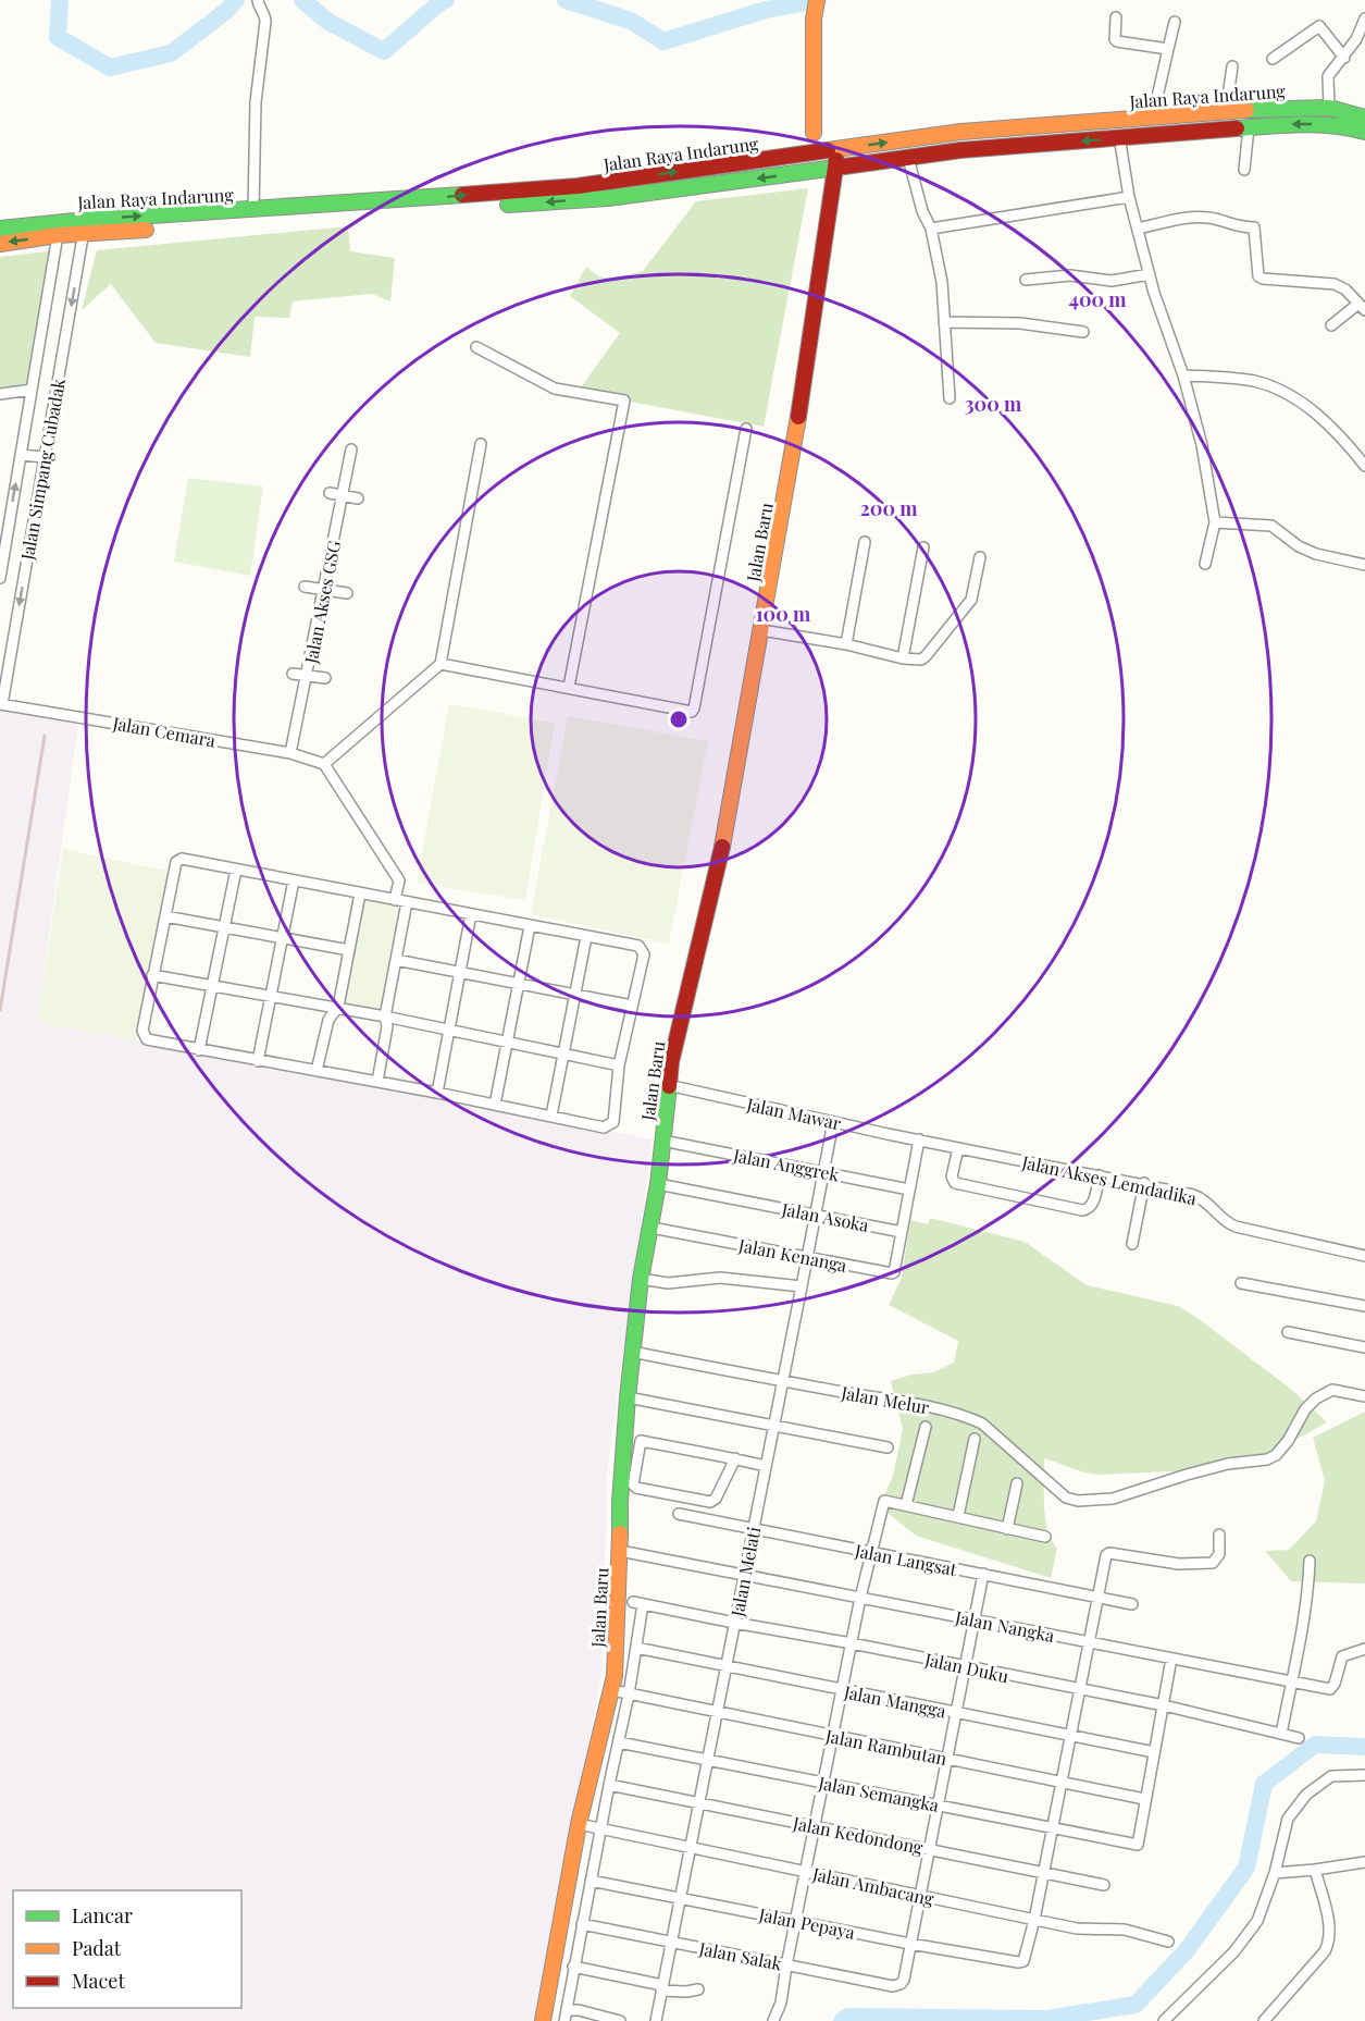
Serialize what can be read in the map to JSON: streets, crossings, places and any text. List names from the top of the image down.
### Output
{
  "streets": {
    "main road": ["Jalan Raya Indarung", "Jalan Baru"],
    "street": [
      "Jalan Simpang Cubadak",
      "Jalan Akses GSG",
      "Jalan Cemara",
      "Jalan Mawar",
      "Jalan Anggrek",
      "Jalan Akses Lemdadika",
      "Jalan Asoka",
      "Jalan Kenanga",
      "Jalan Melur",
      "Jalan Langsat",
      "Jalan Melati",
      "Jalan Nangka",
      "Jalan Duku",
      "Jalan Mangga",
      "Jalan Rambutan",
      "Jalan Semangka",
      "Jalan Kedondong",
      "Jalan Ambacang",
      "Jalan Pepaya",
      "Jalan Salak"
    ]
  },
  "crossings": [
    ["Jalan Raya Indarung", "Jalan Simpang Cubadak"],
    ["Jalan Raya Indarung", "Jalan Baru"],
    ["Jalan Simpang Cubadak", "Jalan Cemara"],
    ["Jalan Baru", "Jalan Mawar"],
    ["Jalan Baru", "Jalan Anggrek"],
    ["Jalan Baru", "Jalan Asoka"],
    ["Jalan Baru", "Jalan Kenanga"],
    ["Jalan Baru", "Jalan Melur"],
    ["Jalan Baru", "Jalan Nangka"],
    ["Jalan Baru", "Jalan Rambutan"],
    ["Jalan Baru", "Jalan Ambacang"],
    ["Jalan Akses GSG", "Jalan Cemara"],
    ["Jalan Mawar", "Jalan Akses Lemdadika"],
    ["Jalan Mawar", "Jalan Melati"],
    ["Jalan Anggrek", "Jalan Melati"],
    ["Jalan Asoka", "Jalan Kenanga"],
    ["Jalan Asoka", "Jalan Melati"],
    ["Jalan Kenanga", "Jalan Melati"],
    ["Jalan Melur", "Jalan Melati"],
    ["Jalan Langsat", "Jalan Melati"],
    ["Jalan Melati", "Jalan Nangka"],
    ["Jalan Melati", "Jalan Duku"],
    ["Jalan Melati", "Jalan Mangga"],
    ["Jalan Melati", "Jalan Rambutan"],
    ["Jalan Melati", "Jalan Semangka"],
    ["Jalan Melati", "Jalan Kedondong"],
    ["Jalan Melati", "Jalan Ambacang"],
    ["Jalan Melati", "Jalan Pepaya"],
    ["Jalan Melati", "Jalan Salak"],
    ["Jalan Duku", "Jalan Mangga"],
    ["Jalan Rambutan", "Jalan Semangka"],
    ["Jalan Ambacang", "Jalan Pepaya"],
    ["Jalan Pepaya", "Jalan Salak"]
  ],
  "legend": ["Lancar", "Padat", "Macet"],
  "rings": [
    "400 m",
    "300 m",
    "200 m",
    "100 m"
  ]
}
